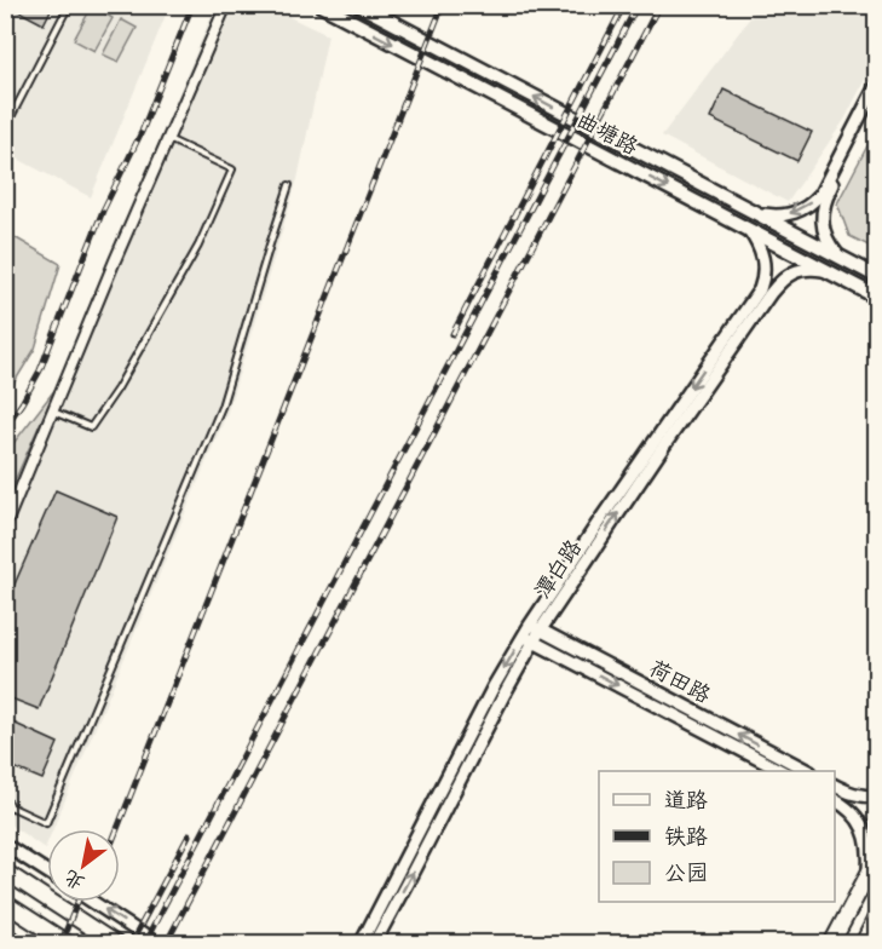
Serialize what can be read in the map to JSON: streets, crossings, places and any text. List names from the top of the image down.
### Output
{
  "streets": {
    "main road": ["曲塘路"],
    "street": ["潭白路", "荷田路"]
  },
  "crossings": [
    ["曲塘路", "潭白路"],
    ["潭白路", "荷田路"]
  ],
  "legend": ["道路", "铁路", "公园"],
  "north": "bottom left"
}
